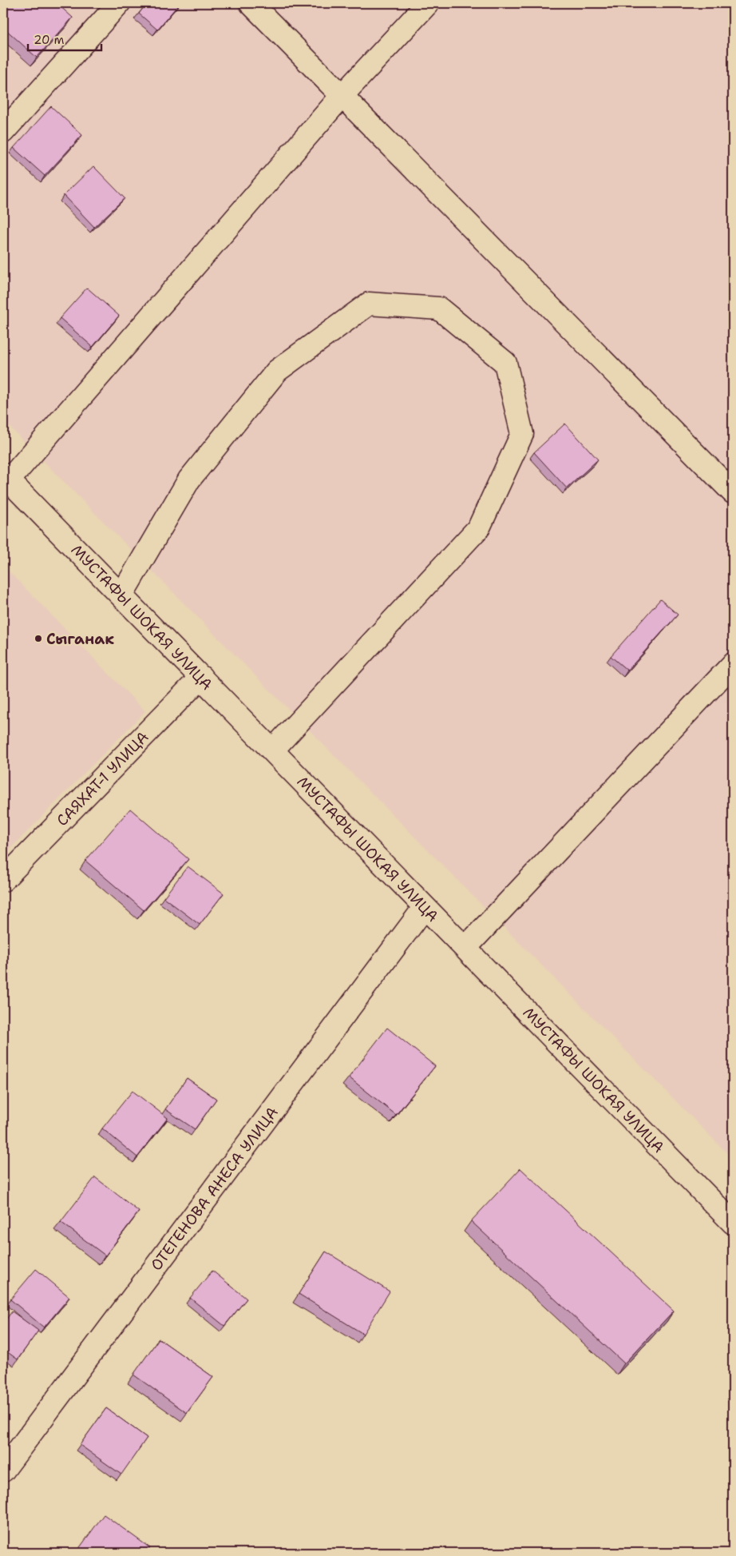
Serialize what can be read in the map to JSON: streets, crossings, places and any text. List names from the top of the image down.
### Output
{
  "streets": {
    "street": ["МУСТАФЫ ШОКАЯ УЛИЦА", "САЯХАТ-1 УЛИЦА", "ОТЕГЕНОВА АНЕСА УЛИЦА"]
  },
  "crossings": [
    ["МУСТАФЫ ШОКАЯ УЛИЦА", "САЯХАТ-1 УЛИЦА"],
    ["МУСТАФЫ ШОКАЯ УЛИЦА", "ОТЕГЕНОВА АНЕСА УЛИЦА"]
  ],
  "places": ["Сыганак"],
  "scale_bar": "20 m"
}
